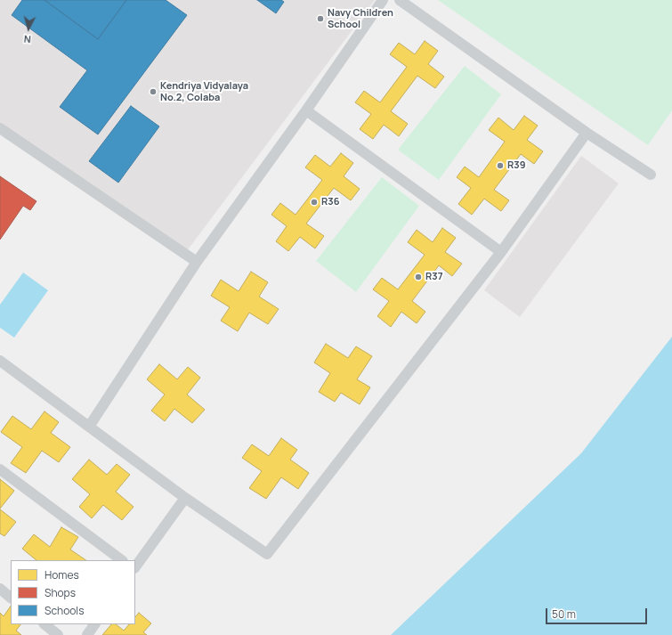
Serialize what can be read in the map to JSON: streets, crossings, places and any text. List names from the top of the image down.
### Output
{
  "places": [
    "Navy Children School",
    "Kendriya Vidyalaya No.2, Colaba",
    "R39",
    "R36",
    "R37"
  ],
  "legend": ["Homes", "Shops", "Schools"],
  "scale_bar": "50 m",
  "north": "bottom"
}
